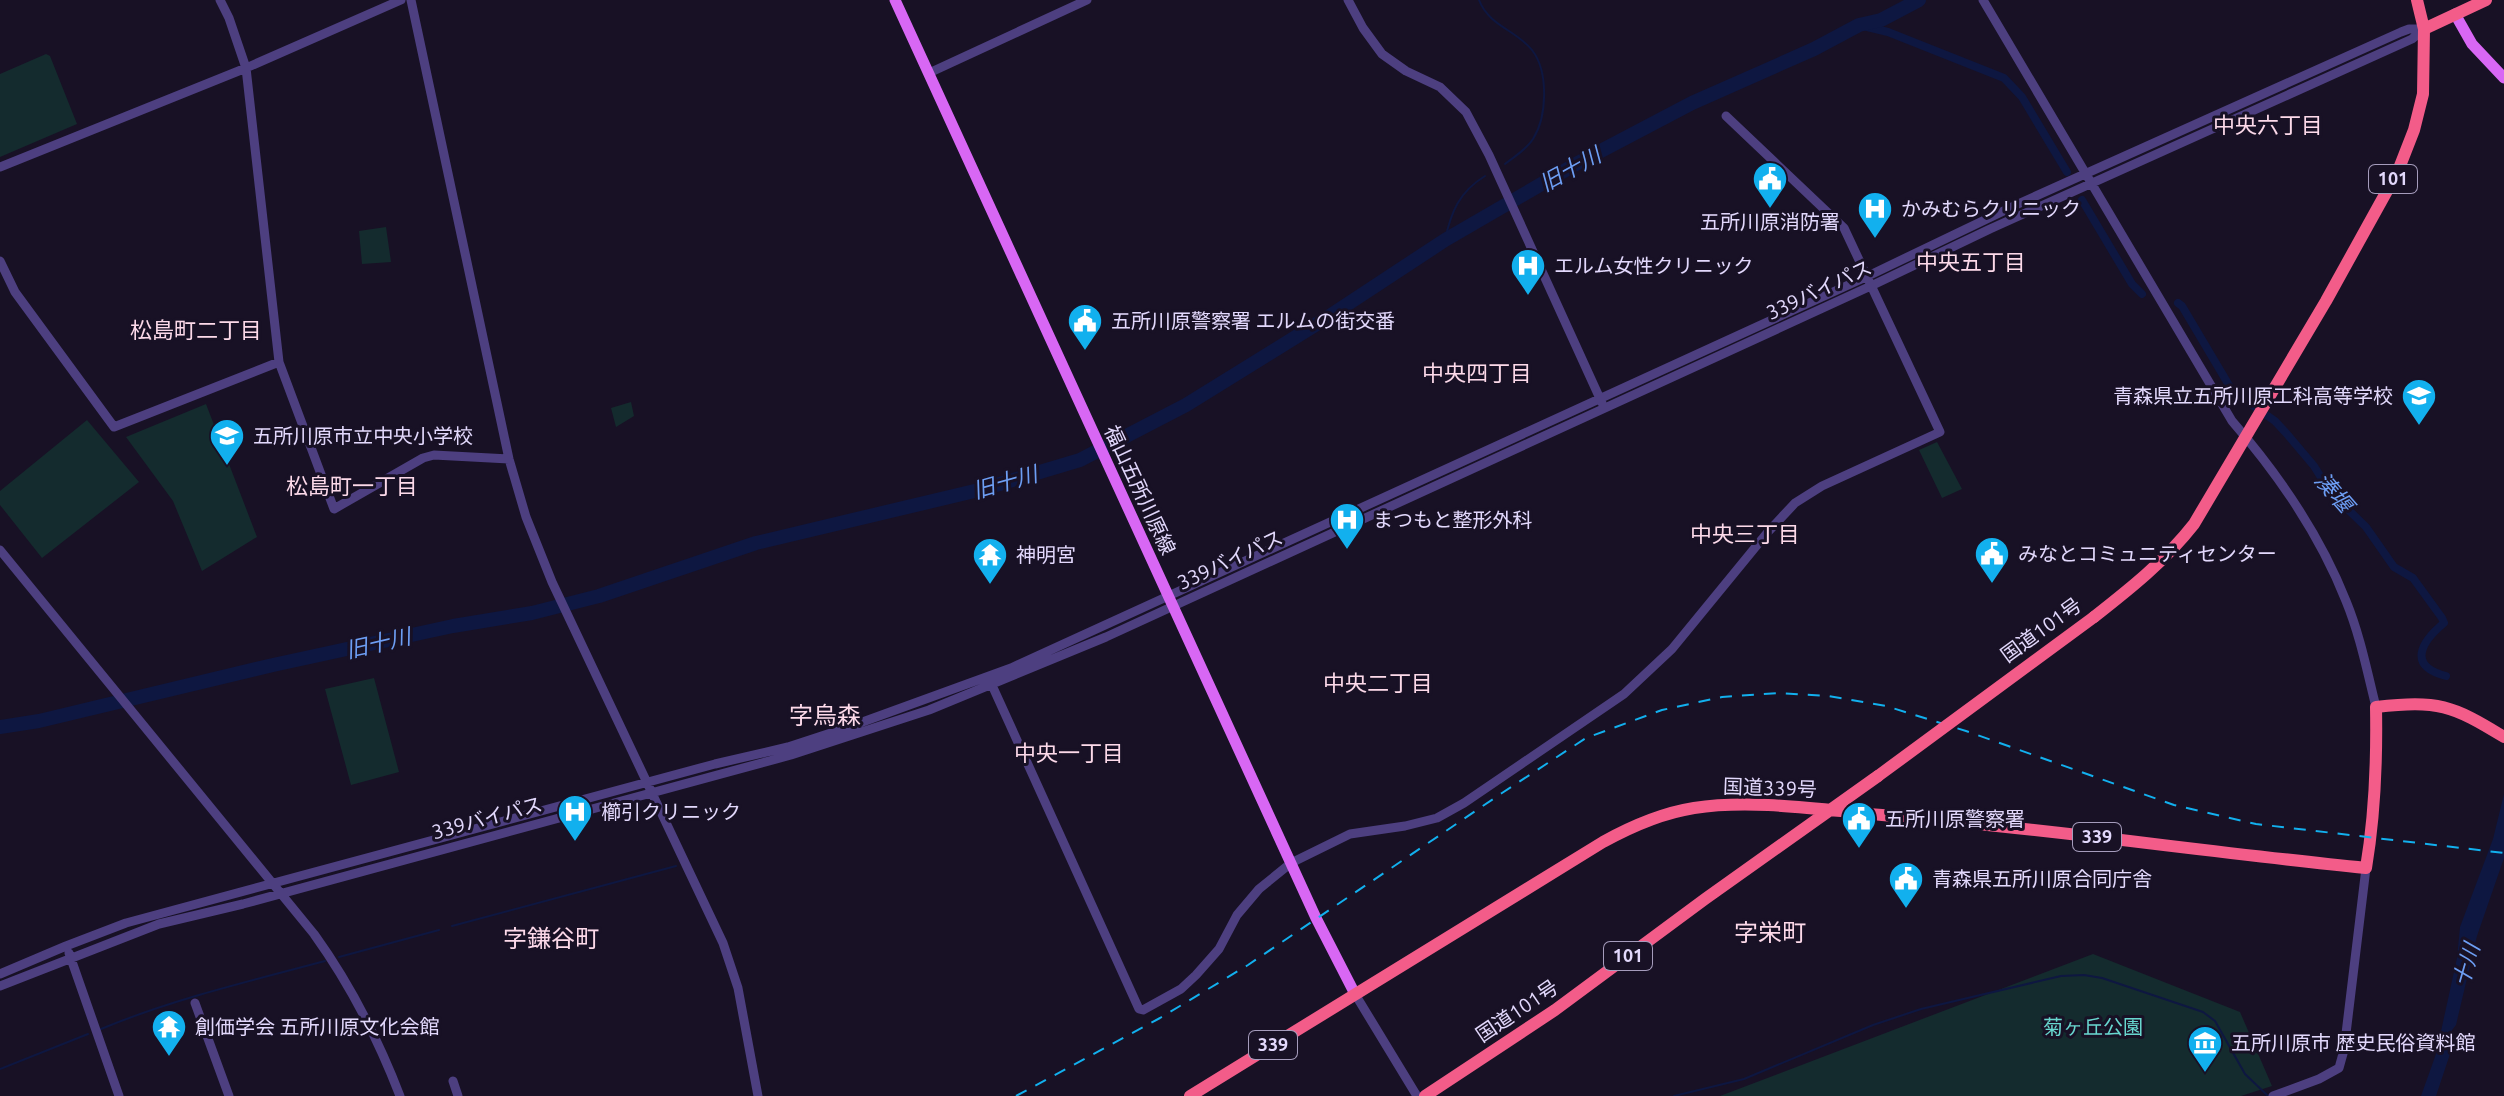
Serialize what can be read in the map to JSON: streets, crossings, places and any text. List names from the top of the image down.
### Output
{
  "streets": {
    "highway": [
      "101",
      "国道101号",
      "国道339号",
      "339"
    ],
    "main road": ["福山五所川原線"],
    "street": ["339バイパス"]
  },
  "crossings": [
    ["339バイパス", "福山五所川原線"],
    ["339バイパス", "国道101号"],
    ["福山五所川原線", "国道339号"],
    ["国道101号", "国道339号"]
  ],
  "districts": [
    "中央六丁目",
    "中央五丁目",
    "松島町二丁目",
    "中央四丁目",
    "松島町一丁目",
    "中央三丁目",
    "中央二丁目",
    "字烏森",
    "中央一丁目",
    "字栄町",
    "字鎌谷町"
  ],
  "water": ["旧十川", "湊堰", "十川"],
  "parks": ["菊ヶ丘公園"],
  "places": {
    "public building": [
      "五所川原消防署",
      "五所川原警察署 エルムの街交番",
      "みなとコミュニティセンター",
      "五所川原警察署",
      "青森県五所川原合同庁舎"
    ],
    "hospital": [
      "かみむらクリニック",
      "エルム女性クリニック",
      "まつもと整形外科",
      "櫛引クリニック"
    ],
    "school or university": ["青森県立五所川原工科高等学校", "五所川原市立中央小学校"],
    "temple": ["神明宮", "創価学会 五所川原文化会館"],
    "museum": ["五所川原市 歴史民俗資料館"]
  }
}
